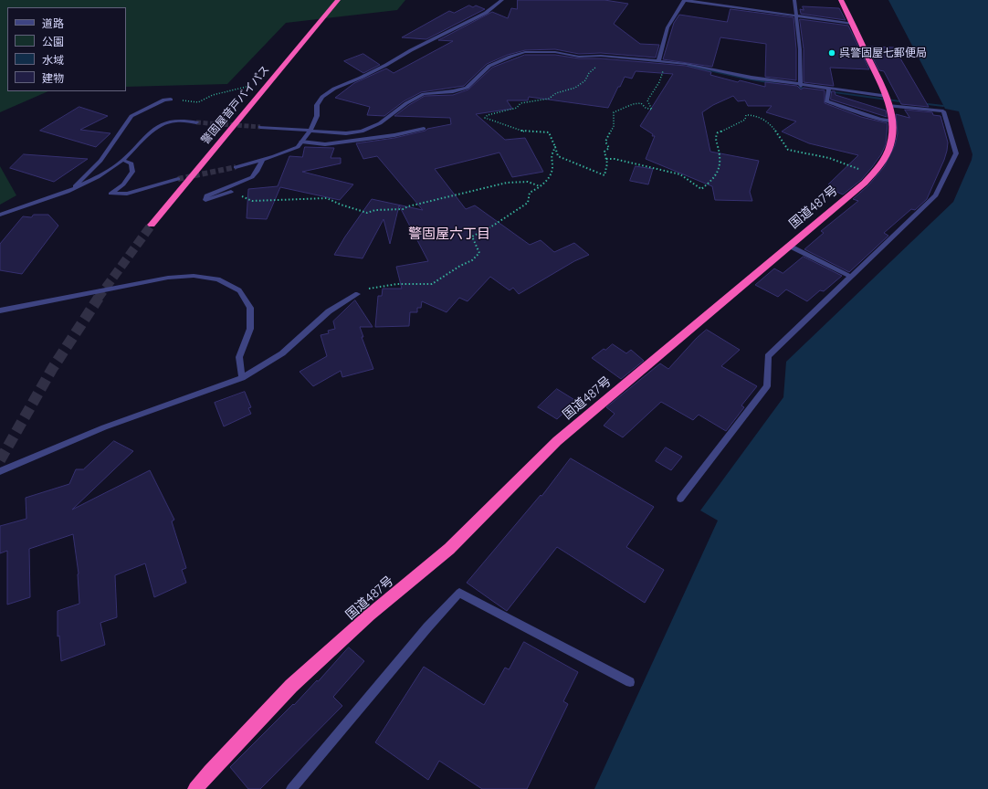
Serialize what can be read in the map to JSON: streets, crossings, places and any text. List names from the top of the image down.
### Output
{
  "streets": {
    "highway": ["警固屋音戸バイパス", "国道487号"]
  },
  "districts": ["警固屋六丁目"],
  "places": ["呉警固屋七郵便局"],
  "legend": [
    "道路",
    "公園",
    "水域",
    "建物"
  ]
}
